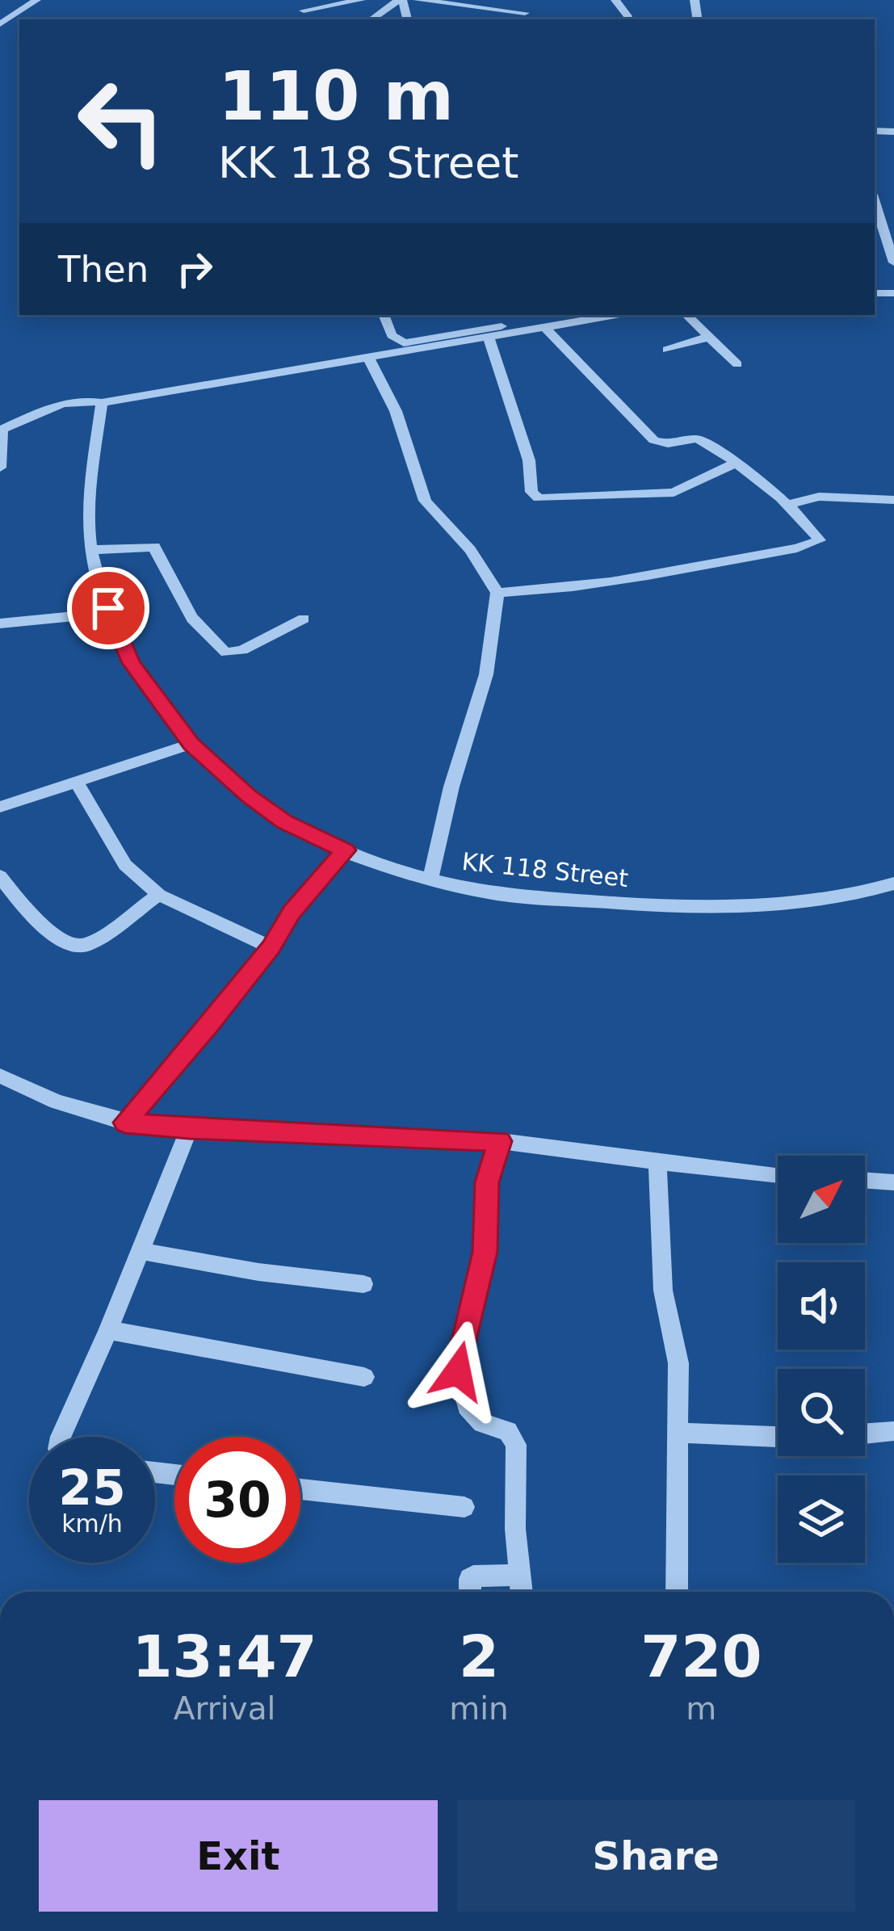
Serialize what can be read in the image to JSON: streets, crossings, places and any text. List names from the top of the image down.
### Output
{
  "streets": {
    "street": ["KK 118 Street"]
  },
  "north": "top right",
  "page": {
    "turn": ["110 m", "KK 118 Street"],
    "then": "Then",
    "speed": "25 km/h",
    "limit": "30",
    "eta": [
      "13:47",
      "Arrival",
      "2",
      "min",
      "720",
      "m"
    ],
    "buttons": ["Exit", "Share"]
  }
}
